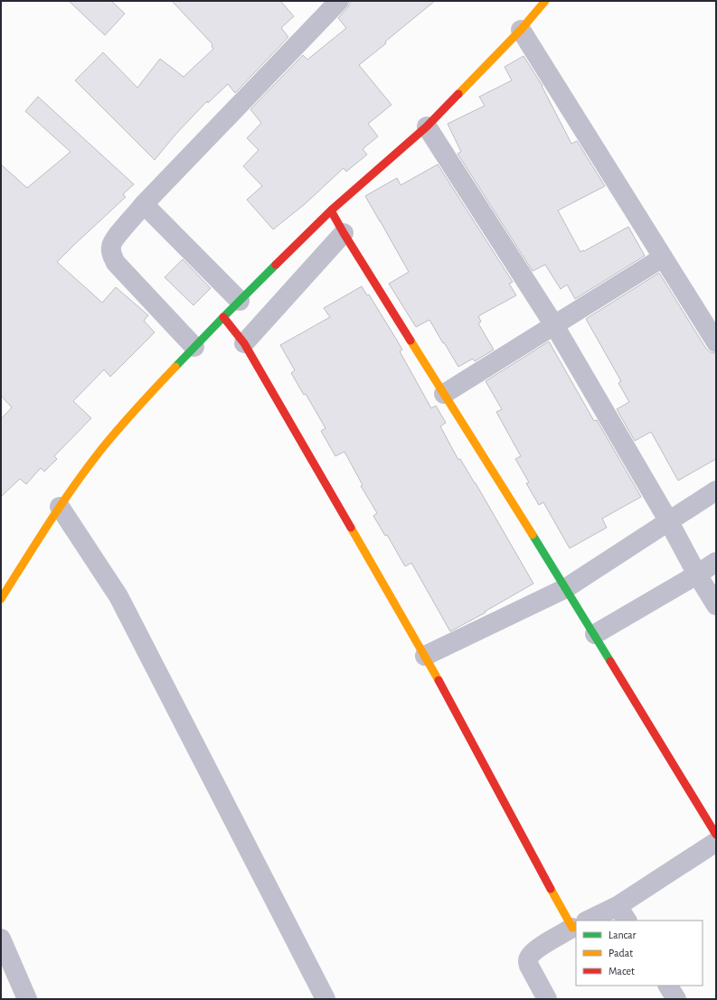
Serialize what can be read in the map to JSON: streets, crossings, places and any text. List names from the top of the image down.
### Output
{
  "legend": ["Lancar", "Padat", "Macet"]
}
